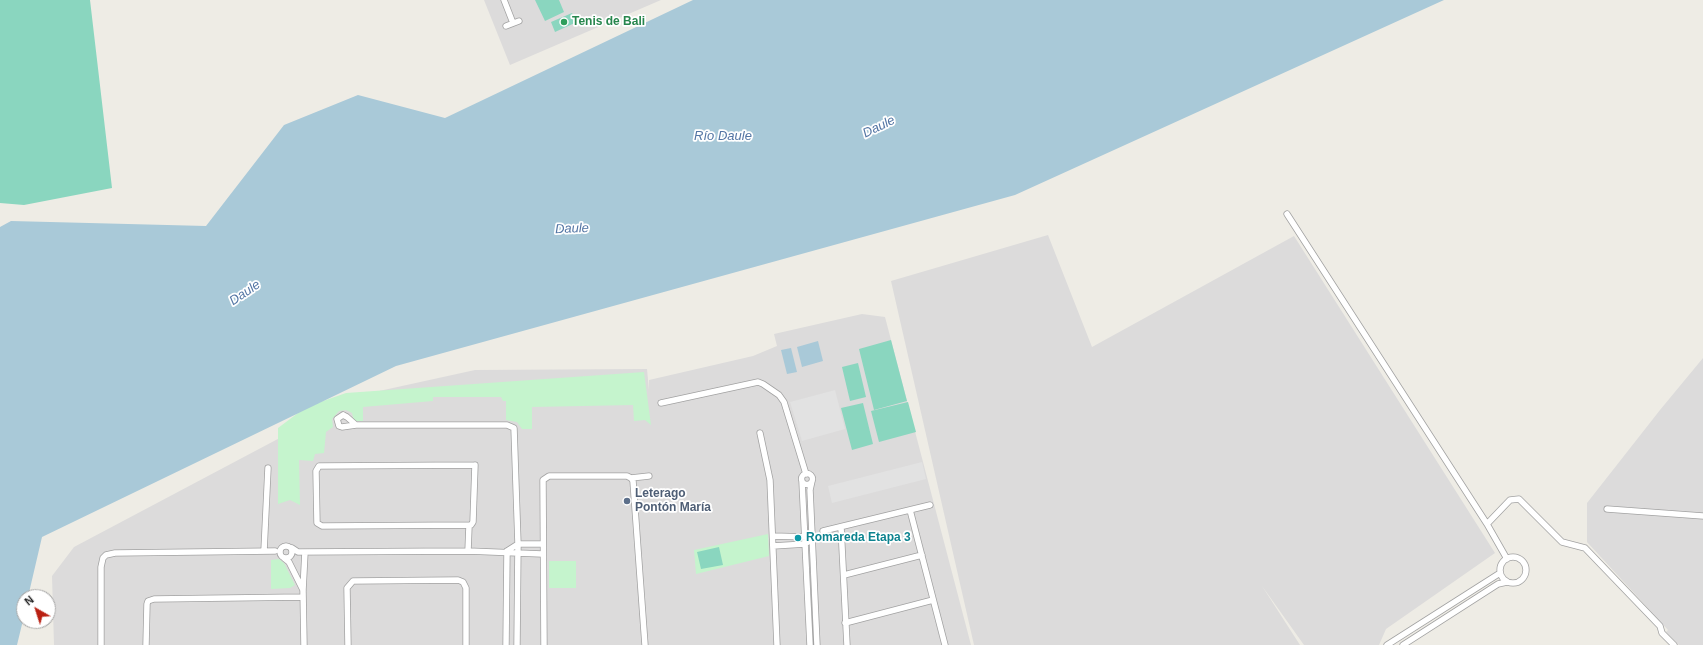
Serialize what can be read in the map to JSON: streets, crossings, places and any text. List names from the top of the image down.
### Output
{
  "water": ["Daule", "Río Daule"],
  "places": ["Tenis de Bali", "Leterago Pontón María", "Romareda Etapa 3"],
  "north": "top left"
}
